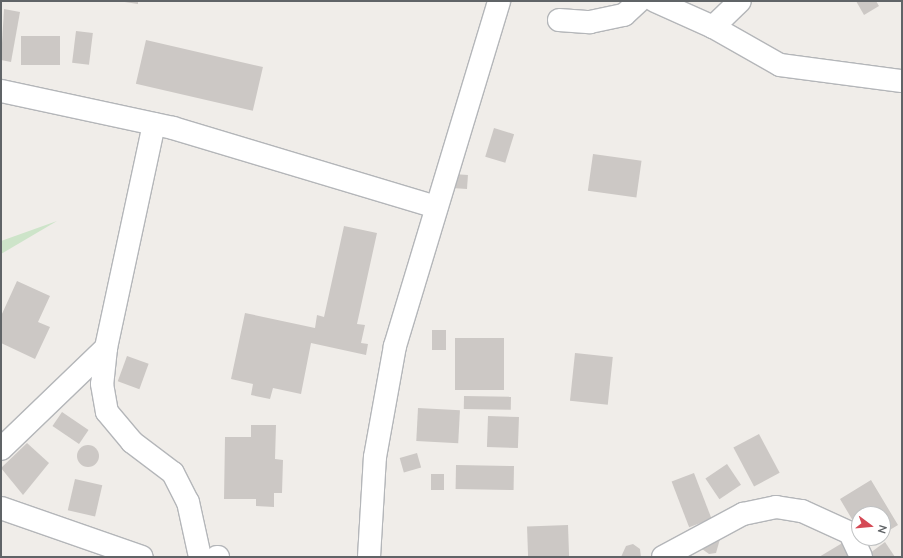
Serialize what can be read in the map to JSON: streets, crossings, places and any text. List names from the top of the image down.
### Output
{
  "north": "right"
}
